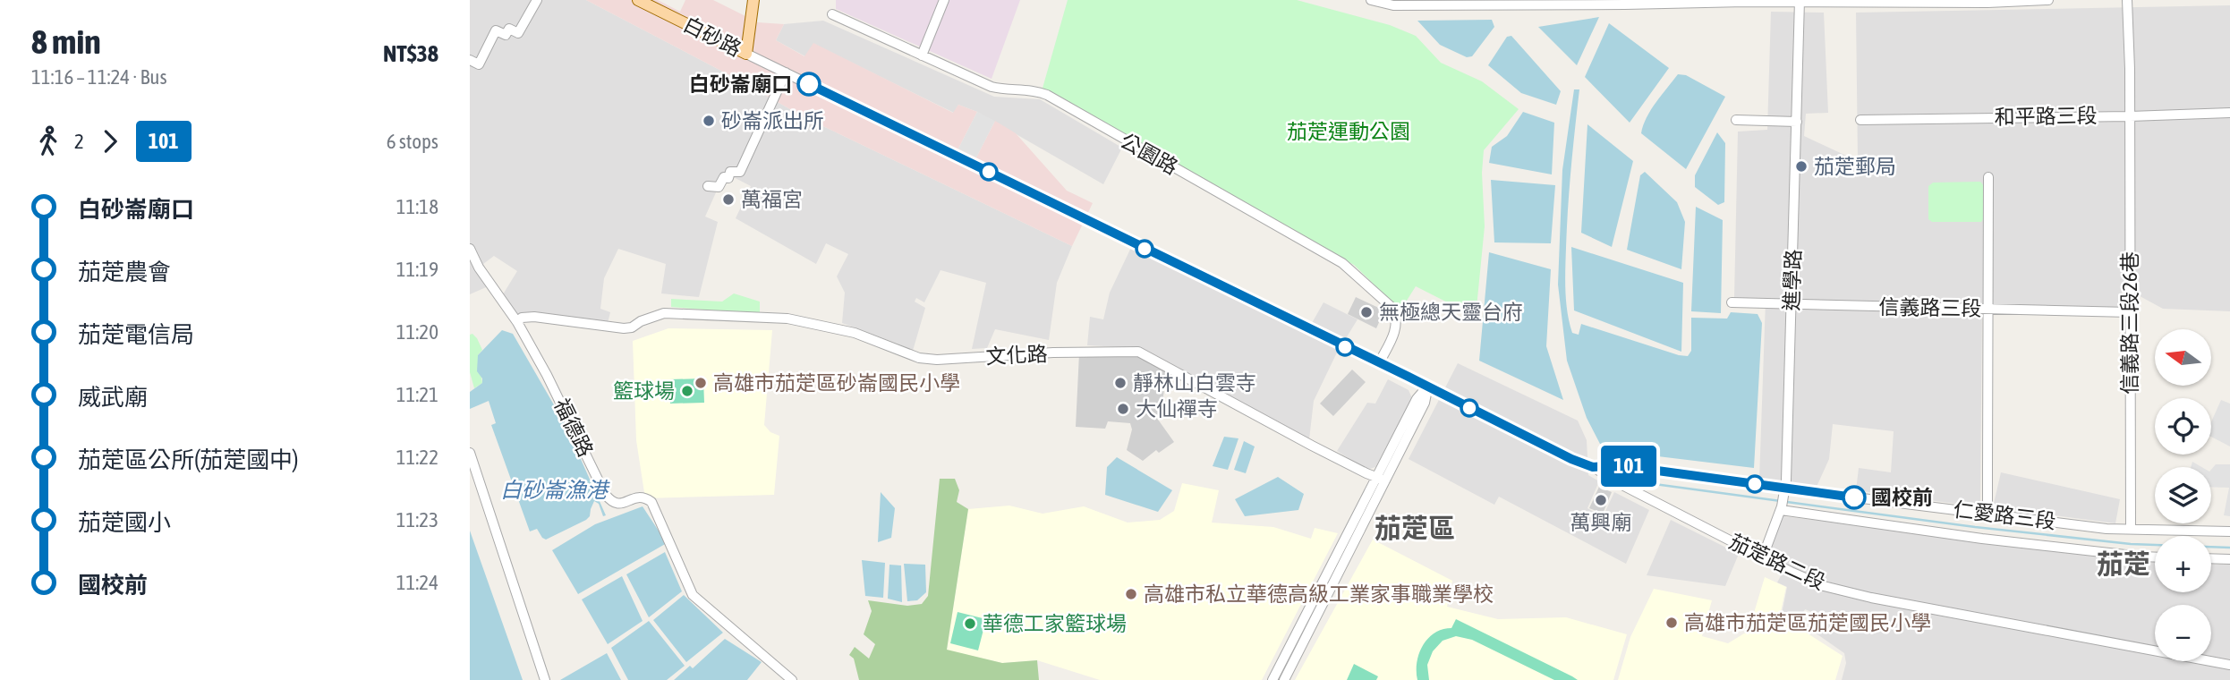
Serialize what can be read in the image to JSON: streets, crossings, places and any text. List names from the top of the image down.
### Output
{
  "streets": {
    "main road": ["白砂路"],
    "street": [
      "和平路三段",
      "公園路",
      "進學路",
      "信義路三段",
      "信義路三段26巷",
      "文化路",
      "福德路",
      "仁愛路三段",
      "茄萣路二段"
    ]
  },
  "crossings": [
    ["白砂路", "公園路"],
    ["白砂路", "茄萣路二段"],
    ["和平路三段", "信義路三段26巷"],
    ["進學路", "信義路三段"],
    ["進學路", "仁愛路三段"],
    ["進學路", "茄萣路二段"],
    ["信義路三段", "信義路三段26巷"],
    ["信義路三段26巷", "仁愛路三段"],
    ["文化路", "福德路"],
    ["仁愛路三段", "茄萣路二段"]
  ],
  "districts": ["茄萣區", "茄萣"],
  "water": ["白砂崙漁港"],
  "parks": ["茄萣運動公園"],
  "places": [
    "白砂崙廟口",
    "砂崙派出所",
    "茄萣郵局",
    "萬福宮",
    "無極總天靈台府",
    "高雄市茄萣區砂崙國民小學",
    "靜林山白雲寺",
    "籃球場",
    "大仙禪寺",
    "國校前",
    "萬興廟",
    "高雄市私立華德高級工業家事職業學校",
    "高雄市茄萣區茄萣國民小學",
    "華德工家籃球場"
  ],
  "lines": ["bus line 101"],
  "north": "left",
  "page": {
    "heading": ["8 min", "11:16 – 11:24 · Bus", "NT$38"],
    "on_map": "101",
    "legs": ["2", "101", "6 stops"],
    "list": [
      {
        "name": "白砂崙廟口",
        "value": "11:18"
      },
      {
        "name": "茄萣農會",
        "value": "11:19"
      },
      {
        "name": "茄萣電信局",
        "value": "11:20"
      },
      {
        "name": "威武廟",
        "value": "11:21"
      },
      {
        "name": "茄萣區公所(茄萣國中)",
        "value": "11:22"
      },
      {
        "name": "茄萣國小",
        "value": "11:23"
      },
      {
        "name": "國校前",
        "value": "11:24"
      }
    ],
    "map_buttons": ["+", "−"]
  }
}
